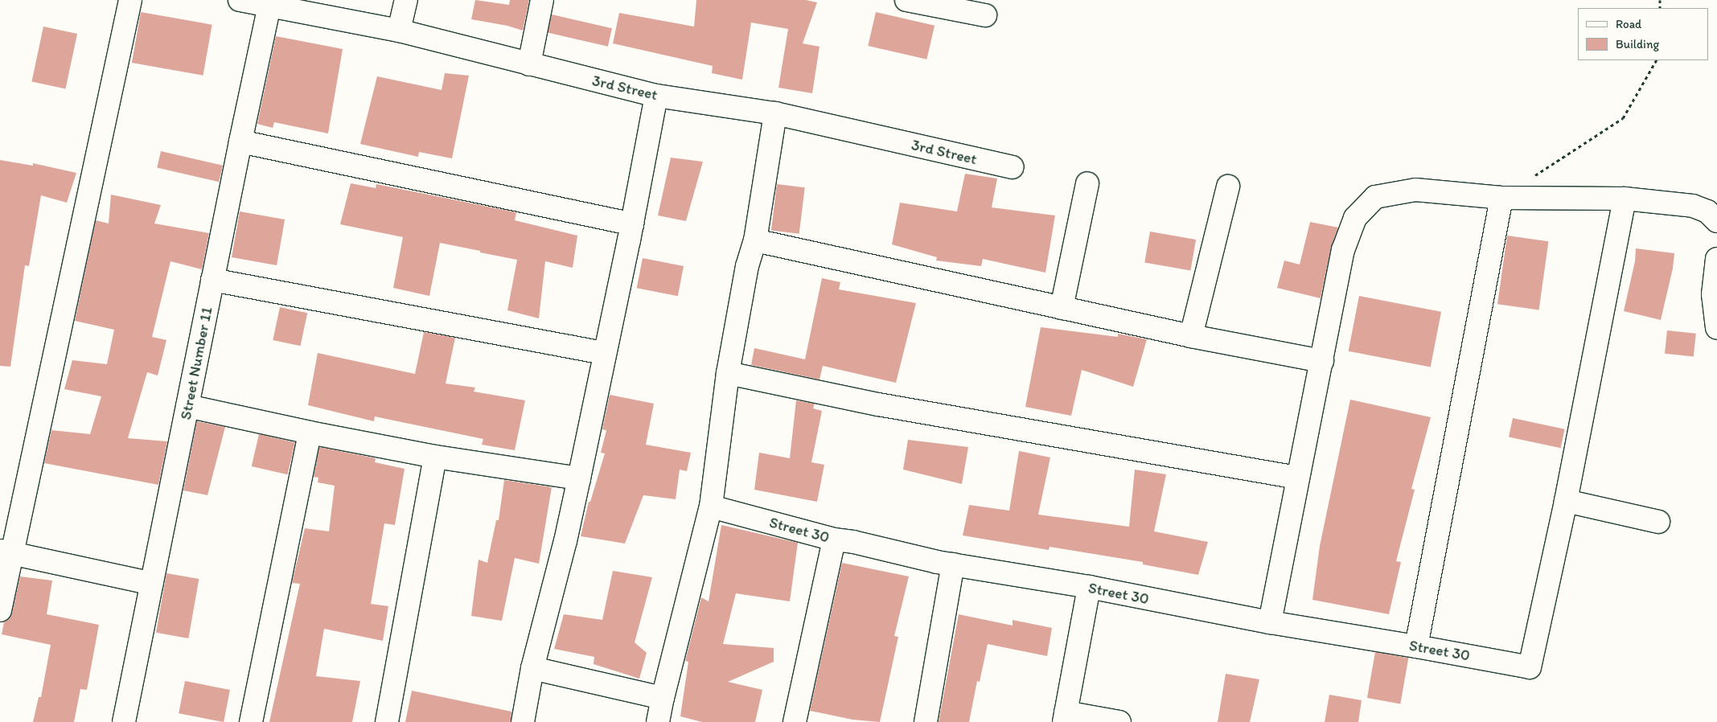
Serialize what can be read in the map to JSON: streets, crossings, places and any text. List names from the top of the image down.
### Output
{
  "streets": {
    "street": ["3rd Street", "Street Number 11", "Street 30"]
  },
  "crossings": [
    ["3rd Street", "Street Number 11"]
  ],
  "legend": ["Road", "Building"]
}
